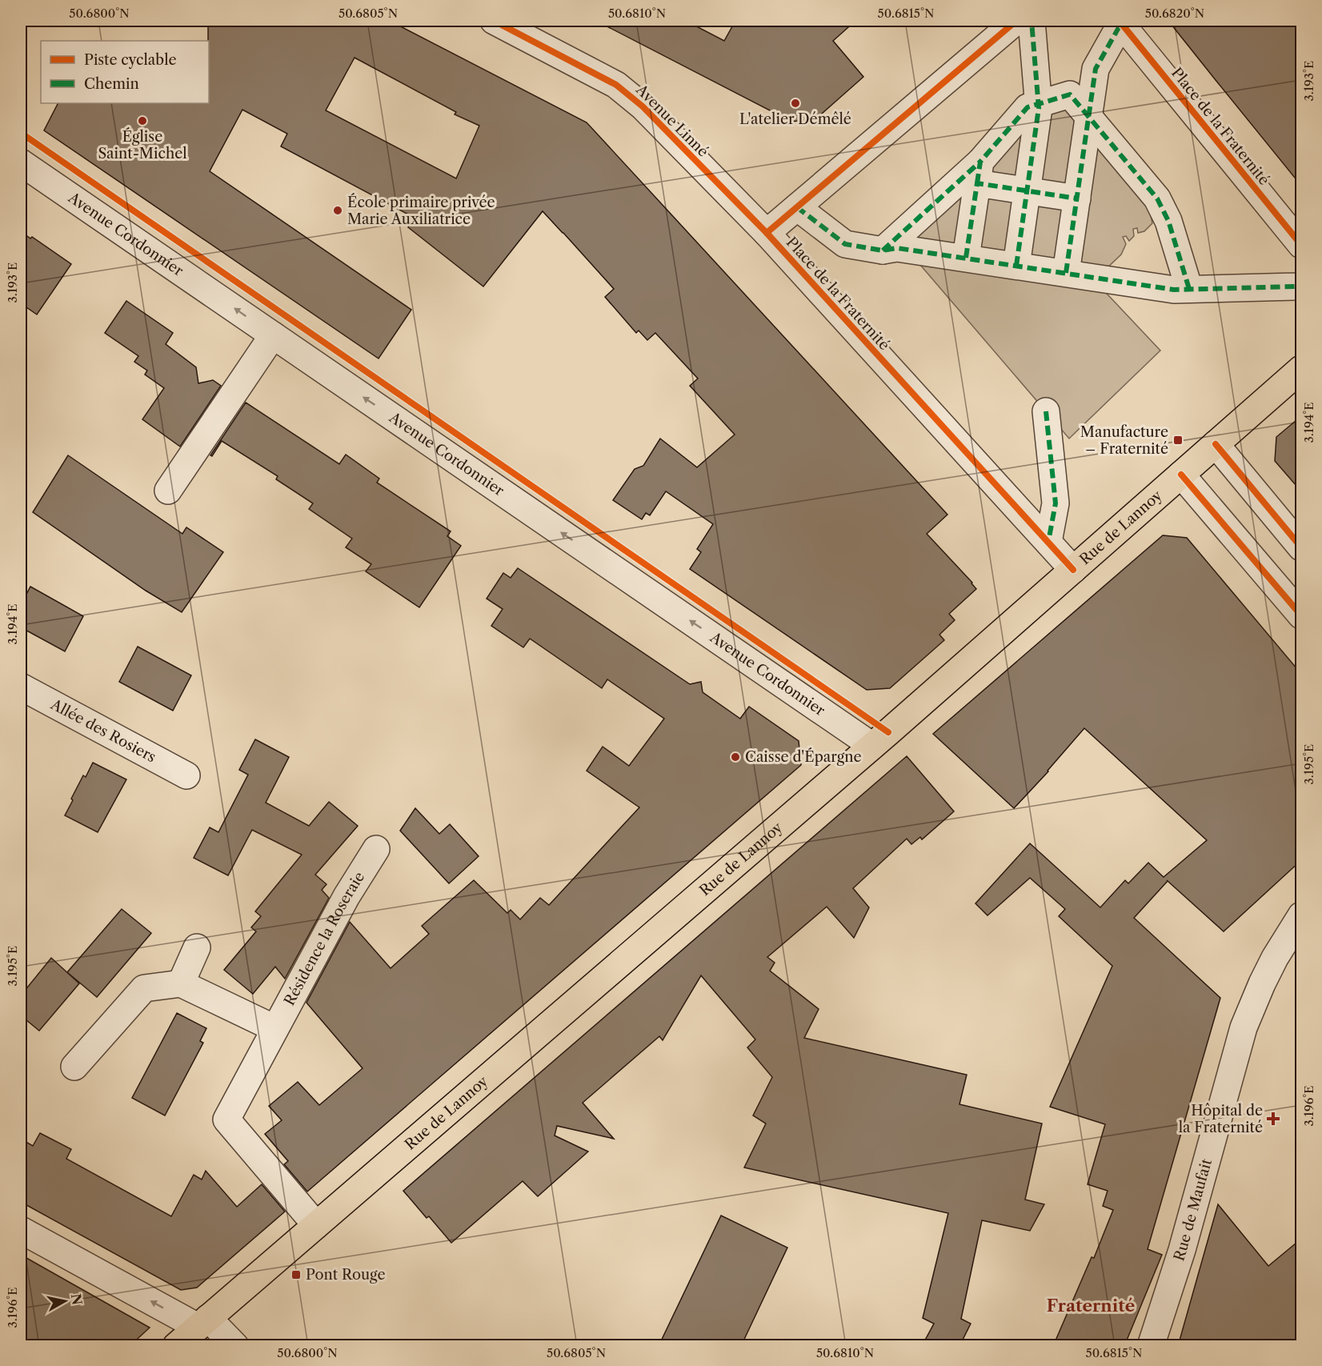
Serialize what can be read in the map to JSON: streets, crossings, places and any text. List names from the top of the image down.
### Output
{
  "streets": {
    "main road": ["Rue de Lannoy"],
    "street": [
      "Avenue Linné",
      "Place de la Fraternité",
      "Avenue Cordonnier",
      "Allée des Rosiers",
      "Résidence la Roseraie",
      "Rue de Maufait"
    ]
  },
  "crossings": [
    ["Avenue Linné", "Place de la Fraternité"],
    ["Place de la Fraternité", "Rue de Lannoy"],
    ["Avenue Cordonnier", "Rue de Lannoy"],
    ["Rue de Lannoy", "Résidence la Roseraie"]
  ],
  "one_way": ["Avenue Cordonnier"],
  "districts": ["Fraternité"],
  "places": {
    "other": [
      "L'atelier Démêlé",
      "Église Saint-Michel",
      "École primaire privée Marie Auxiliatrice",
      "Caisse d'Épargne"
    ],
    "transit": ["Manufacture – Fraternité", "Pont Rouge"],
    "health": ["Hôpital de la Fraternité"]
  },
  "legend": ["Piste cyclable", "Chemin"],
  "north": "right",
  "coordinates": [
    "50.6800°N",
    "50.6805°N",
    "50.6810°N",
    "50.6815°N",
    "50.6820°N",
    "3.193°E",
    "3.194°E",
    "3.195°E",
    "3.196°E"
  ]
}
